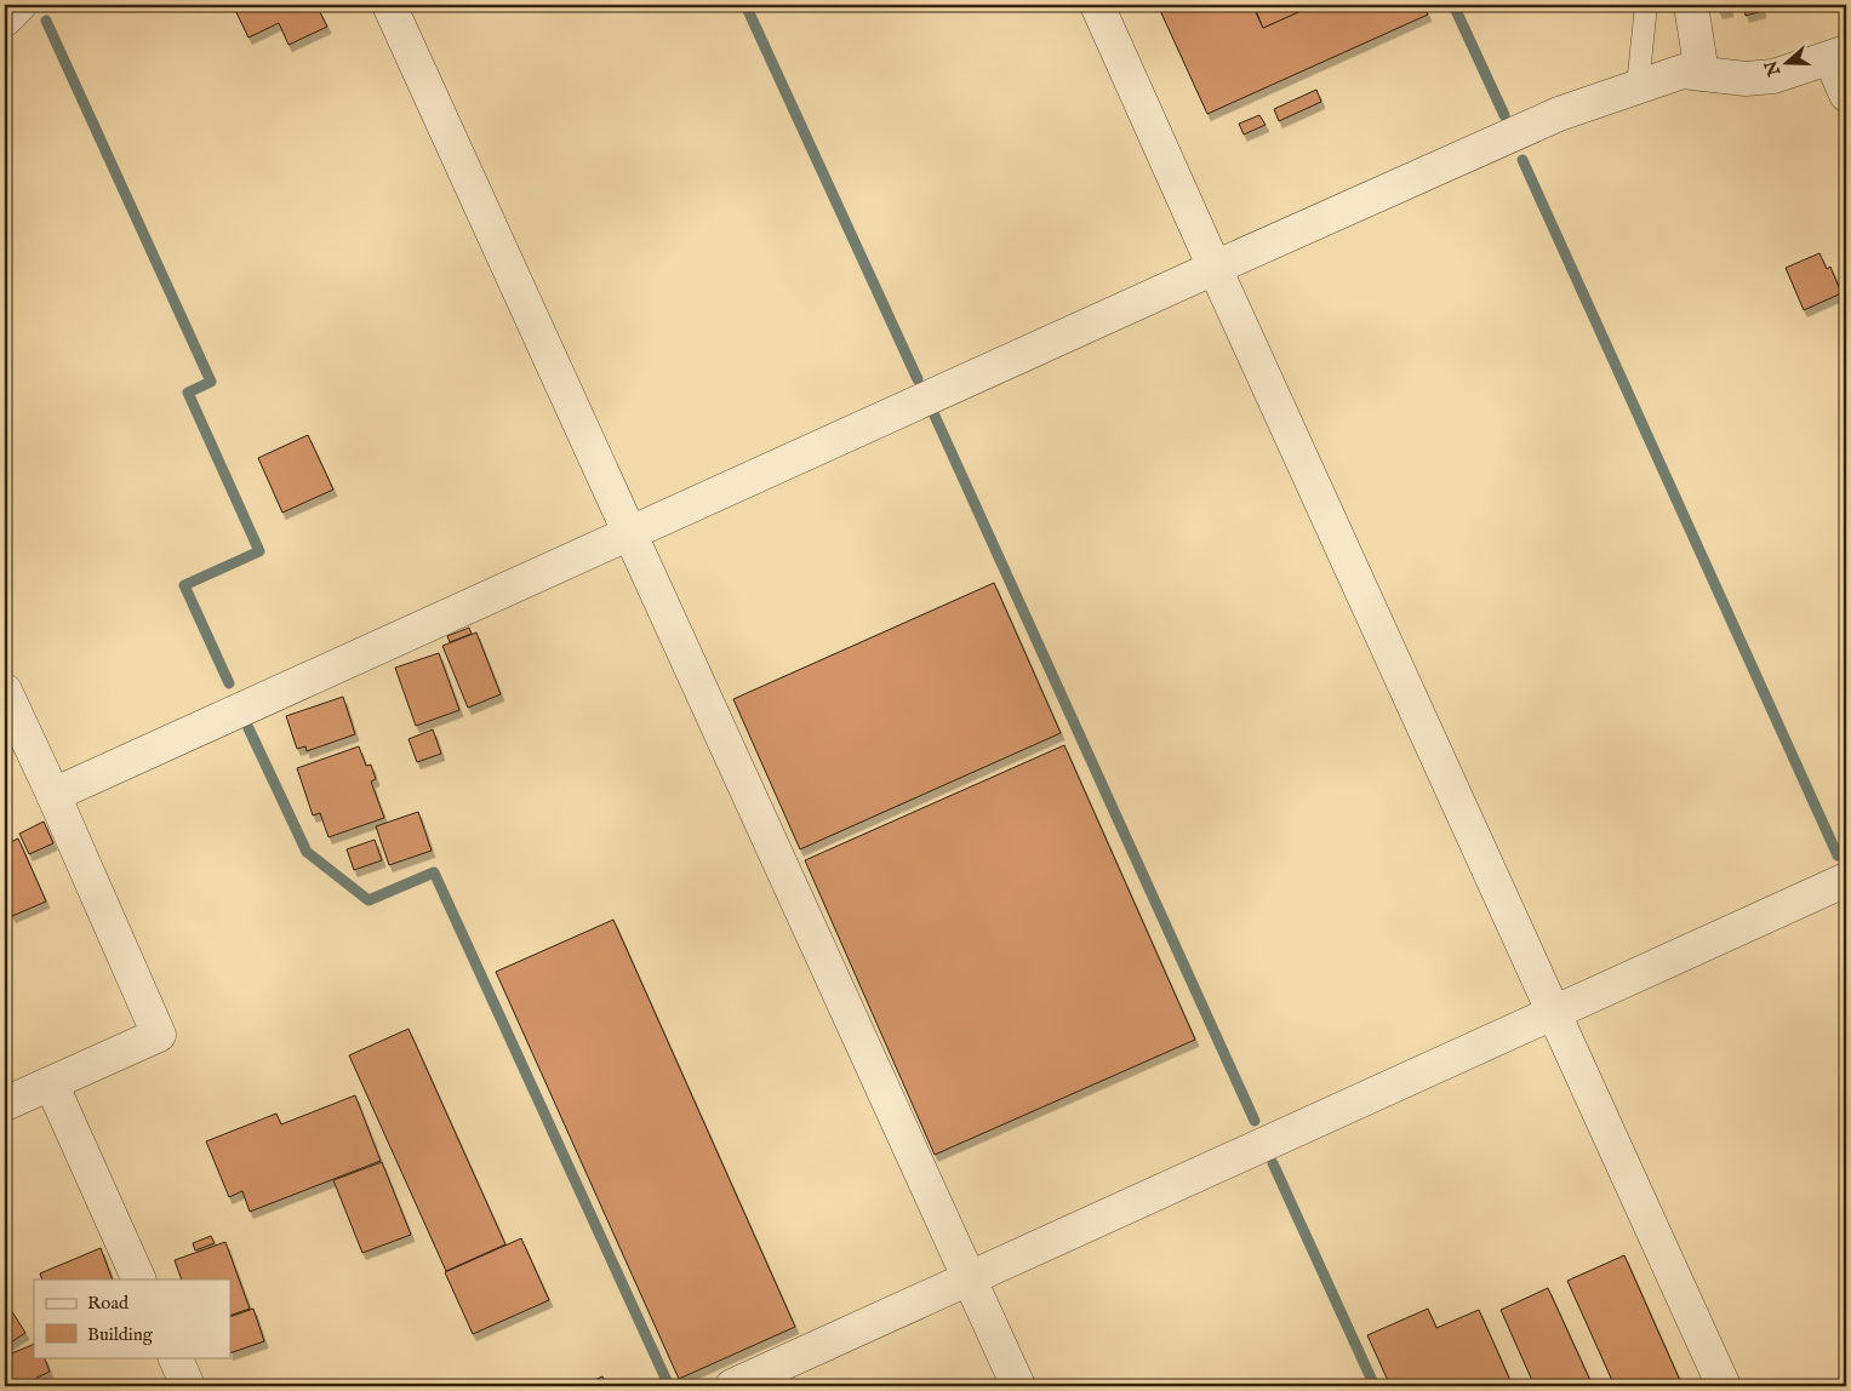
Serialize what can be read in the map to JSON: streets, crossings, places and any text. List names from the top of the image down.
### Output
{
  "legend": ["Road", "Building"],
  "north": "left"
}
